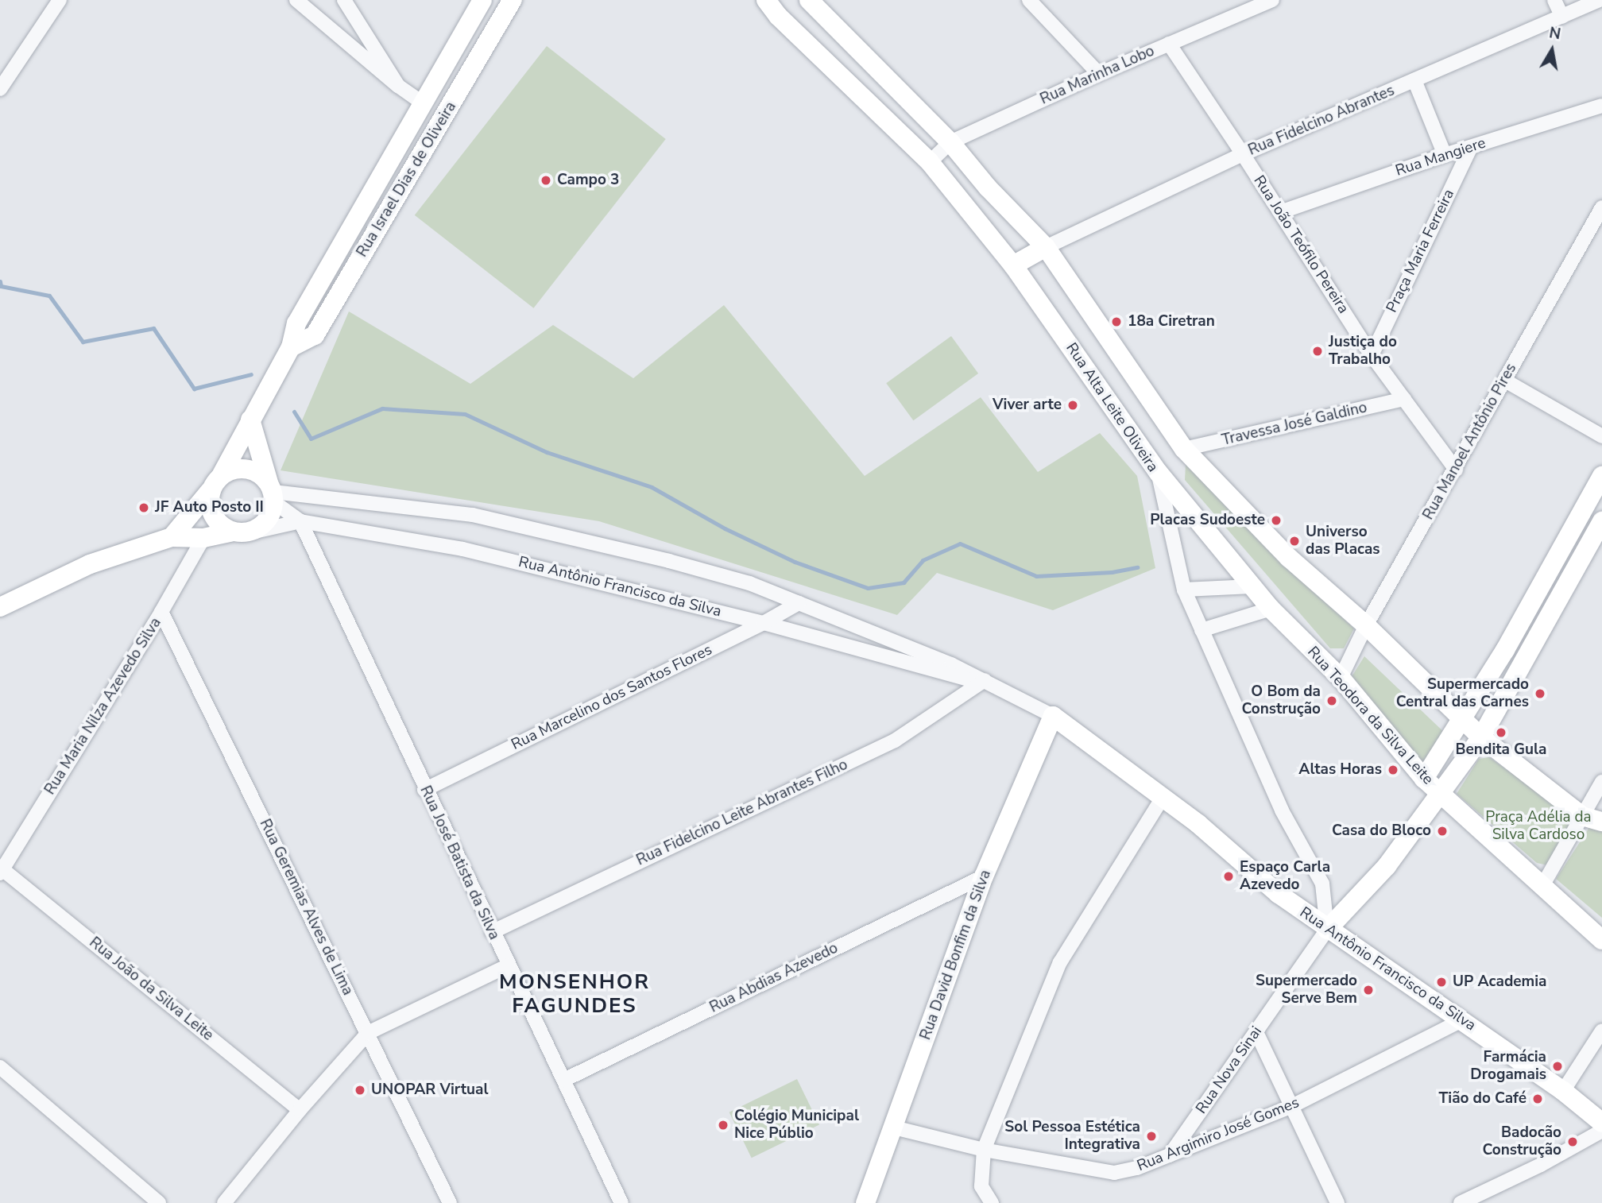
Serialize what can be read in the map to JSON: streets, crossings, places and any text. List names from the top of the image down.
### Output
{
  "streets": {
    "main road": [
      "Rua Israel Dias de Oliveira",
      "Rua Alta Leite Oliveira",
      "Rua Antônio Francisco da Silva",
      "Rua Teodora da Silva Leite",
      "Rua David Bonfim da Silva"
    ],
    "street": [
      "Rua Marinha Lobo",
      "Rua Fidelcino Abrantes",
      "Rua Mangiere",
      "Rua João Teófilo Pereira",
      "Praça Maria Ferreira",
      "Travessa José Galdino",
      "Rua Manoel Antônio Pires",
      "Rua Marcelino dos Santos Flores",
      "Rua Maria Nilza Azevedo Silva",
      "Rua Fidelcino Leite Abrantes Filho",
      "Rua José Batista da Silva",
      "Rua Geremias Alves de Lima",
      "Rua Abdias Azevedo",
      "Rua João da Silva Leite",
      "Rua Nova Sinai",
      "Rua Argimiro José Gomes"
    ]
  },
  "crossings": [
    ["Rua Marinha Lobo", "Rua João Teófilo Pereira"],
    ["Rua Marinha Lobo", "Rua Alta Leite Oliveira"],
    ["Rua Fidelcino Abrantes", "Rua João Teófilo Pereira"],
    ["Rua Mangiere", "Rua João Teófilo Pereira"],
    ["Rua Mangiere", "Praça Maria Ferreira"],
    ["Rua Israel Dias de Oliveira", "Rua Antônio Francisco da Silva"],
    ["Rua João Teófilo Pereira", "Praça Maria Ferreira"],
    ["Rua João Teófilo Pereira", "Travessa José Galdino"],
    ["Rua João Teófilo Pereira", "Rua Manoel Antônio Pires"],
    ["Rua Alta Leite Oliveira", "Rua Antônio Francisco da Silva"],
    ["Rua Alta Leite Oliveira", "Rua Teodora da Silva Leite"],
    ["Rua Alta Leite Oliveira", "Rua Nova Sinai"],
    ["Rua Manoel Antônio Pires", "Rua Teodora da Silva Leite"],
    ["Rua Antônio Francisco da Silva", "Rua Marcelino dos Santos Flores"],
    ["Rua Antônio Francisco da Silva", "Rua Fidelcino Leite Abrantes Filho"],
    ["Rua Antônio Francisco da Silva", "Rua José Batista da Silva"],
    ["Rua Antônio Francisco da Silva", "Rua David Bonfim da Silva"],
    ["Rua Antônio Francisco da Silva", "Rua Nova Sinai"],
    ["Rua Antônio Francisco da Silva", "Rua Argimiro José Gomes"],
    ["Rua Marcelino dos Santos Flores", "Rua José Batista da Silva"],
    ["Rua Maria Nilza Azevedo Silva", "Rua Geremias Alves de Lima"],
    ["Rua Maria Nilza Azevedo Silva", "Rua João da Silva Leite"],
    ["Rua Fidelcino Leite Abrantes Filho", "Rua José Batista da Silva"],
    ["Rua José Batista da Silva", "Rua Abdias Azevedo"],
    ["Rua David Bonfim da Silva", "Rua Abdias Azevedo"],
    ["Rua David Bonfim da Silva", "Rua Argimiro José Gomes"],
    ["Rua Nova Sinai", "Rua Argimiro José Gomes"]
  ],
  "districts": ["MONSENHOR FAGUNDES"],
  "parks": ["Praça Adélia da Silva Cardoso"],
  "places": [
    "Campo 3",
    "18a Ciretran",
    "Justiça do Trabalho",
    "Viver arte",
    "JF Auto Posto II",
    "Placas Sudoeste",
    "Universo das Placas",
    "Supermercado Central das Carnes",
    "O Bom da Construção",
    "Bendita Gula",
    "Altas Horas",
    "Casa do Bloco",
    "Espaço Carla Azevedo",
    "UP Academia",
    "Supermercado Serve Bem",
    "Farmácia Drogamais",
    "UNOPAR Virtual",
    "Tião do Café",
    "Colégio Municipal Nice Públio",
    "Sol Pessoa Estética Integrativa",
    "Badocão Construção"
  ],
  "north": "top"
}
